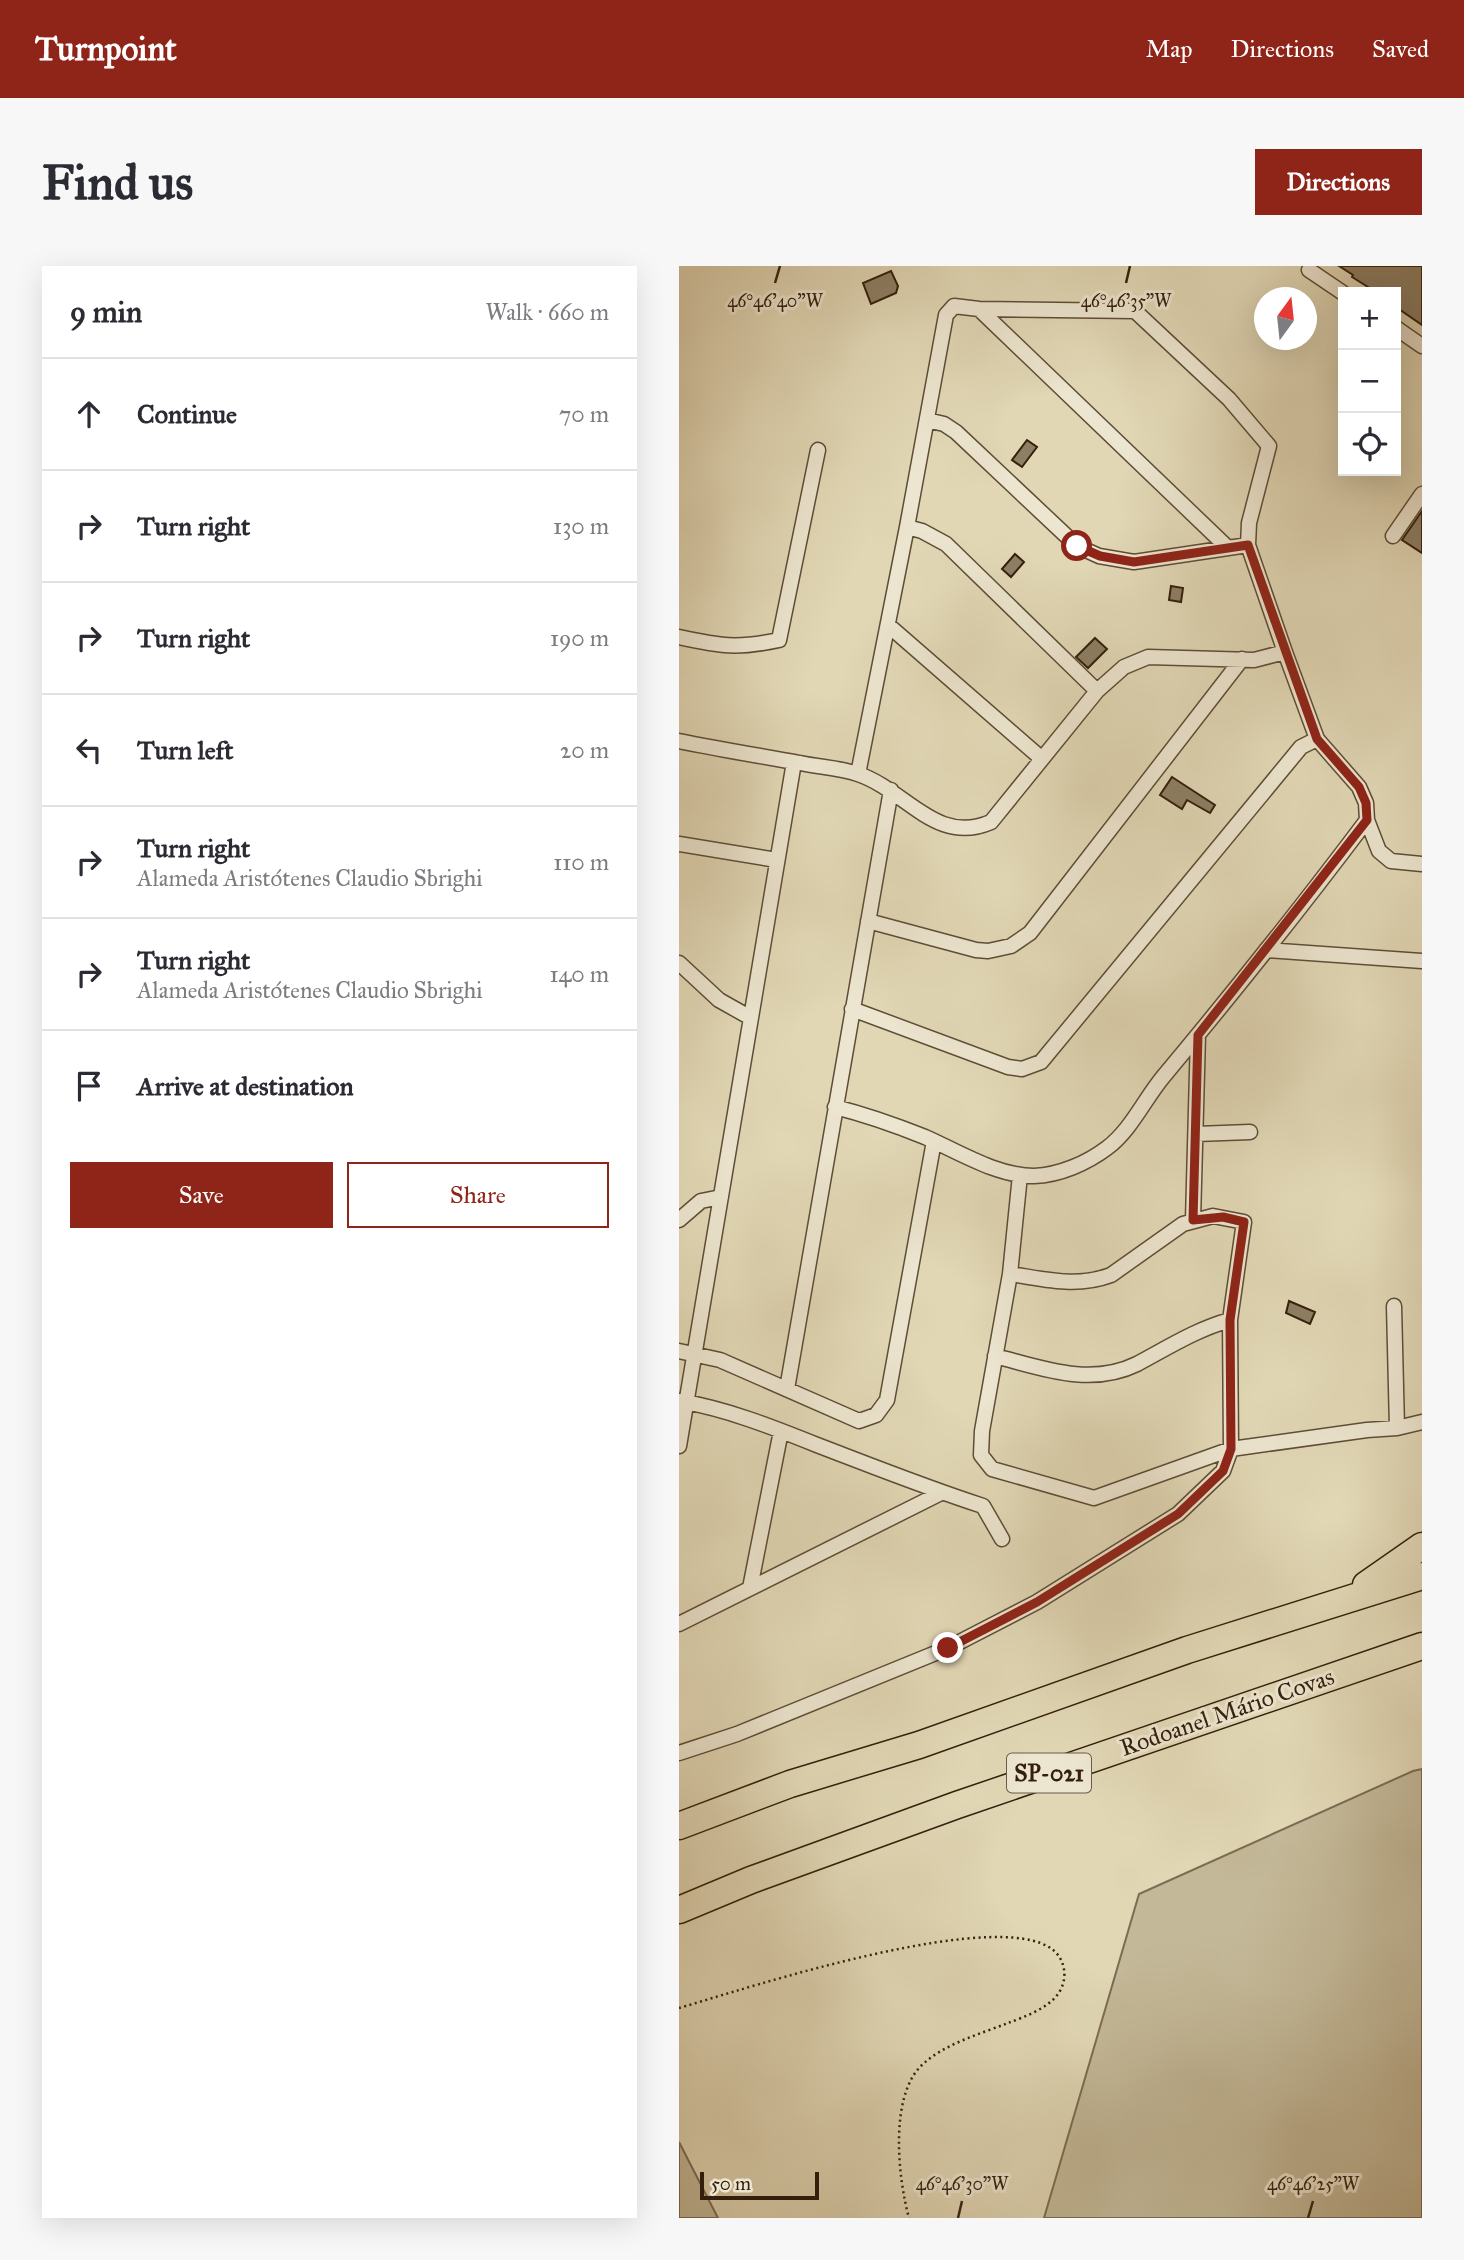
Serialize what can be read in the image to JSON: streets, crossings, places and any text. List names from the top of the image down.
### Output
{
  "streets": {
    "highway": ["Rodoanel Mário Covas", "SP-021"]
  },
  "scale_bar": "50 m",
  "north": "top",
  "page": {
    "header": "Turnpoint",
    "nav": ["Map", "Directions", "Saved"],
    "buttons": [
      "Directions",
      ["Save", "Share"]
    ],
    "title": "Find us",
    "heading": ["9 min", "Walk · 660 m"],
    "map_buttons": ["+", "−"],
    "list": [
      ["Continue", "70 m"],
      ["Turn right", "130 m"],
      ["Turn right", "190 m"],
      ["Turn left", "20 m"],
      ["Turn right", "Alameda Aristótenes Claudio Sbrighi", "110 m"],
      ["Turn right", "Alameda Aristótenes Claudio Sbrighi", "140 m"],
      "Arrive at destination"
    ],
    "scale": "50 m"
  },
  "coordinates": [
    "46°46'40\"W",
    "46°46'35\"W",
    "46°46'30\"W",
    "46°46'25\"W"
  ]
}
